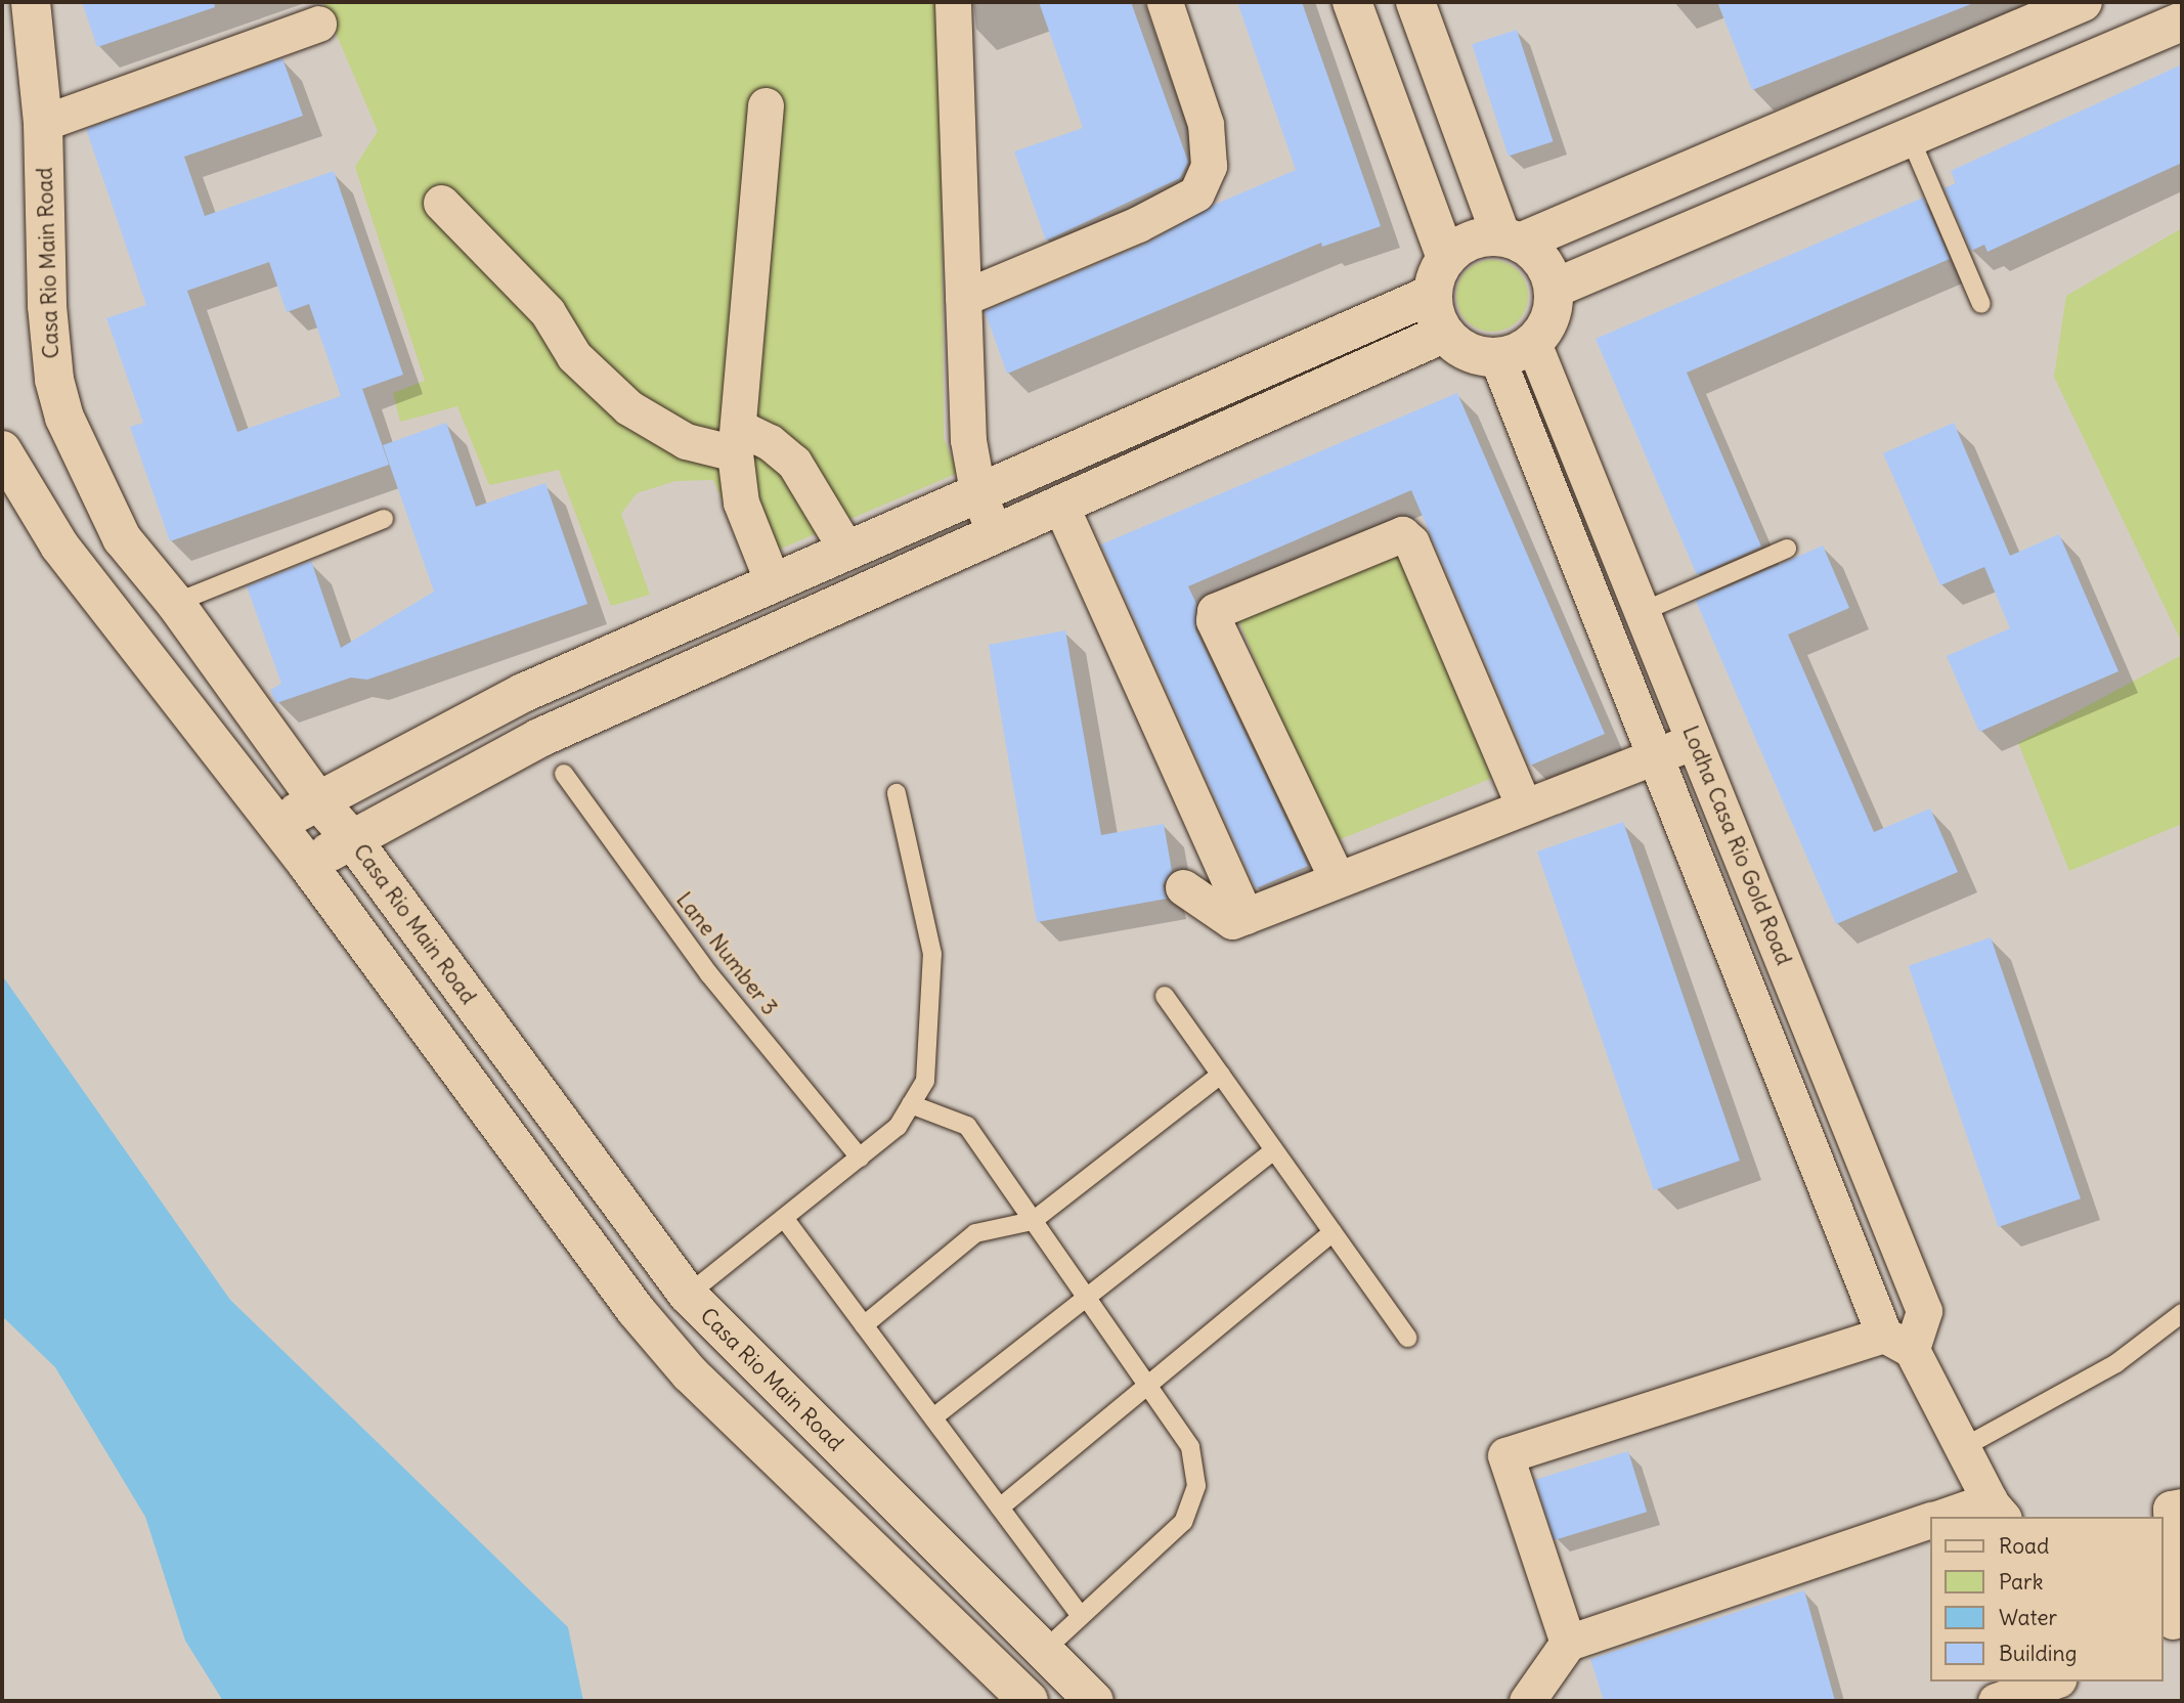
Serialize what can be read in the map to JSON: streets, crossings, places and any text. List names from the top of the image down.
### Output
{
  "streets": {
    "street": ["Casa Rio Main Road", "Lodha Casa Rio Gold Road"],
    "lane": ["Lane Number 3"]
  },
  "legend": [
    "Road",
    "Park",
    "Water",
    "Building"
  ]
}
